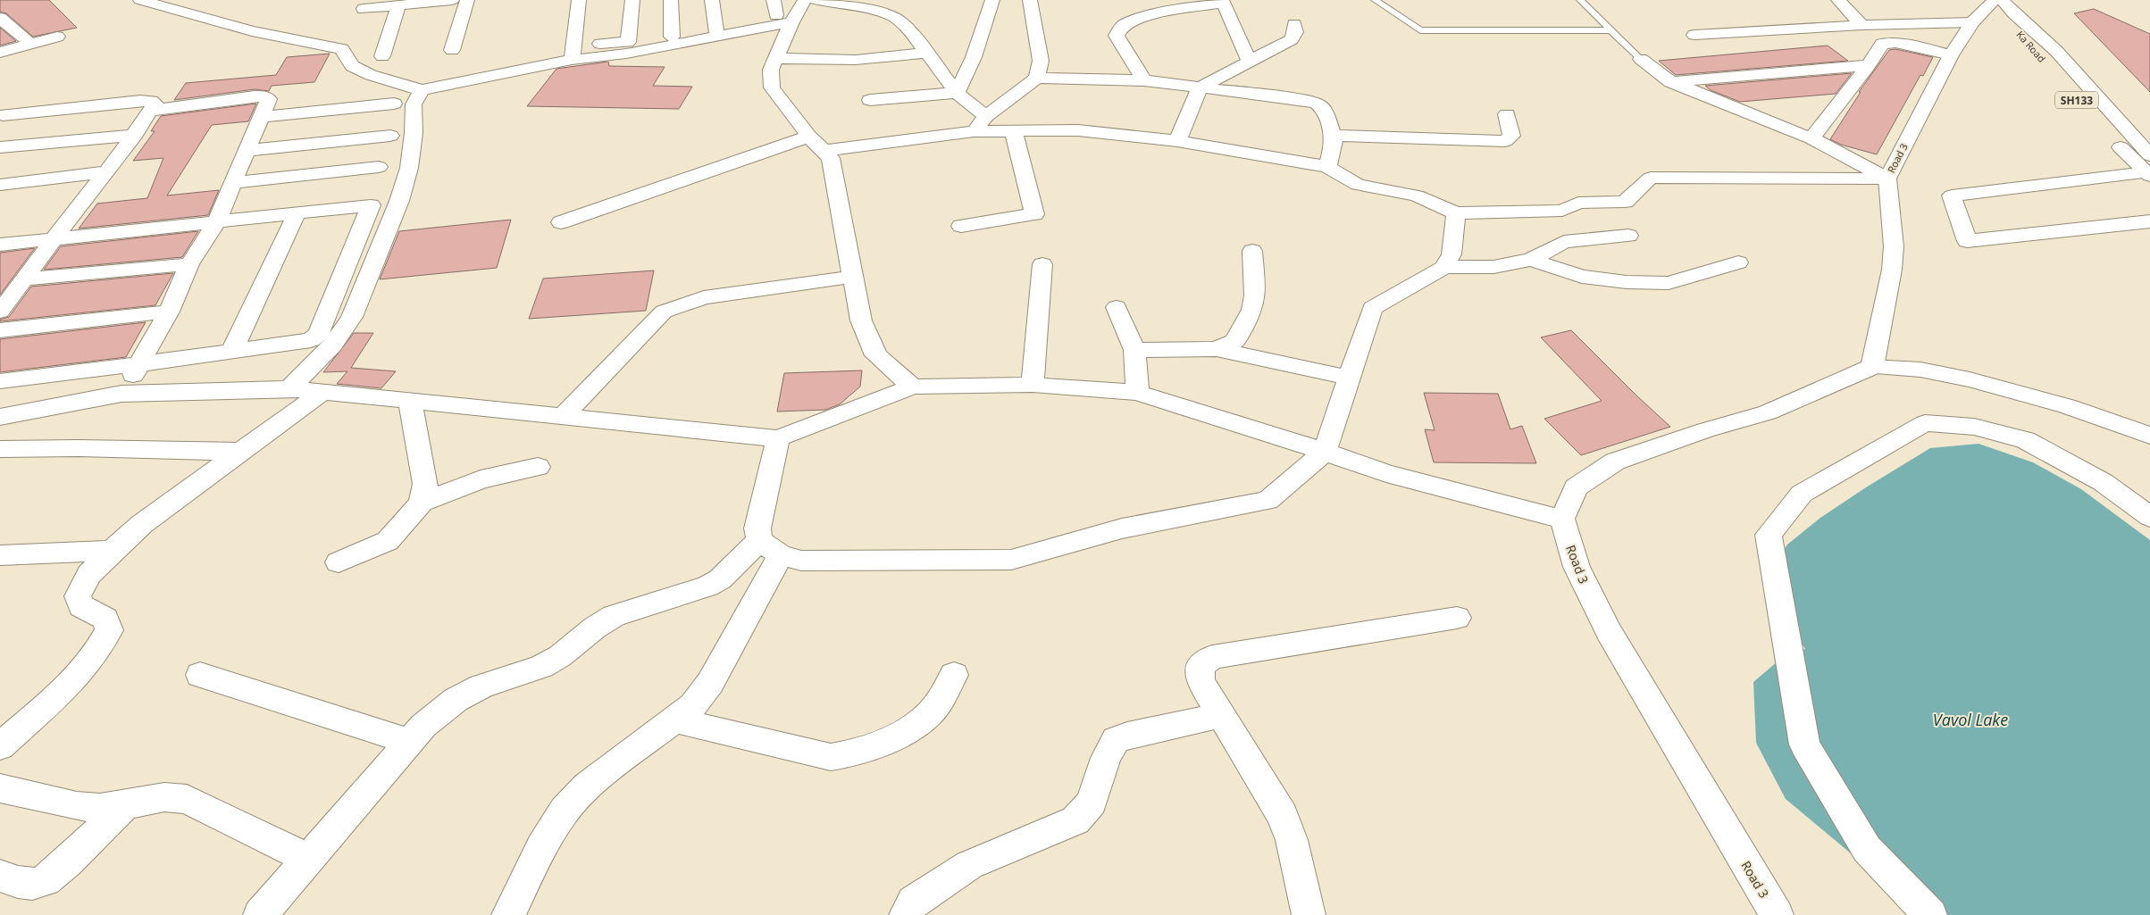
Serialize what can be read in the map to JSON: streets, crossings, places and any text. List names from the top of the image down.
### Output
{
  "streets": {
    "street": ["Ka Road", "SH133", "Road 3"]
  },
  "crossings": [
    ["Ka Road", "SH133"]
  ],
  "water": ["Vavol Lake"]
}
